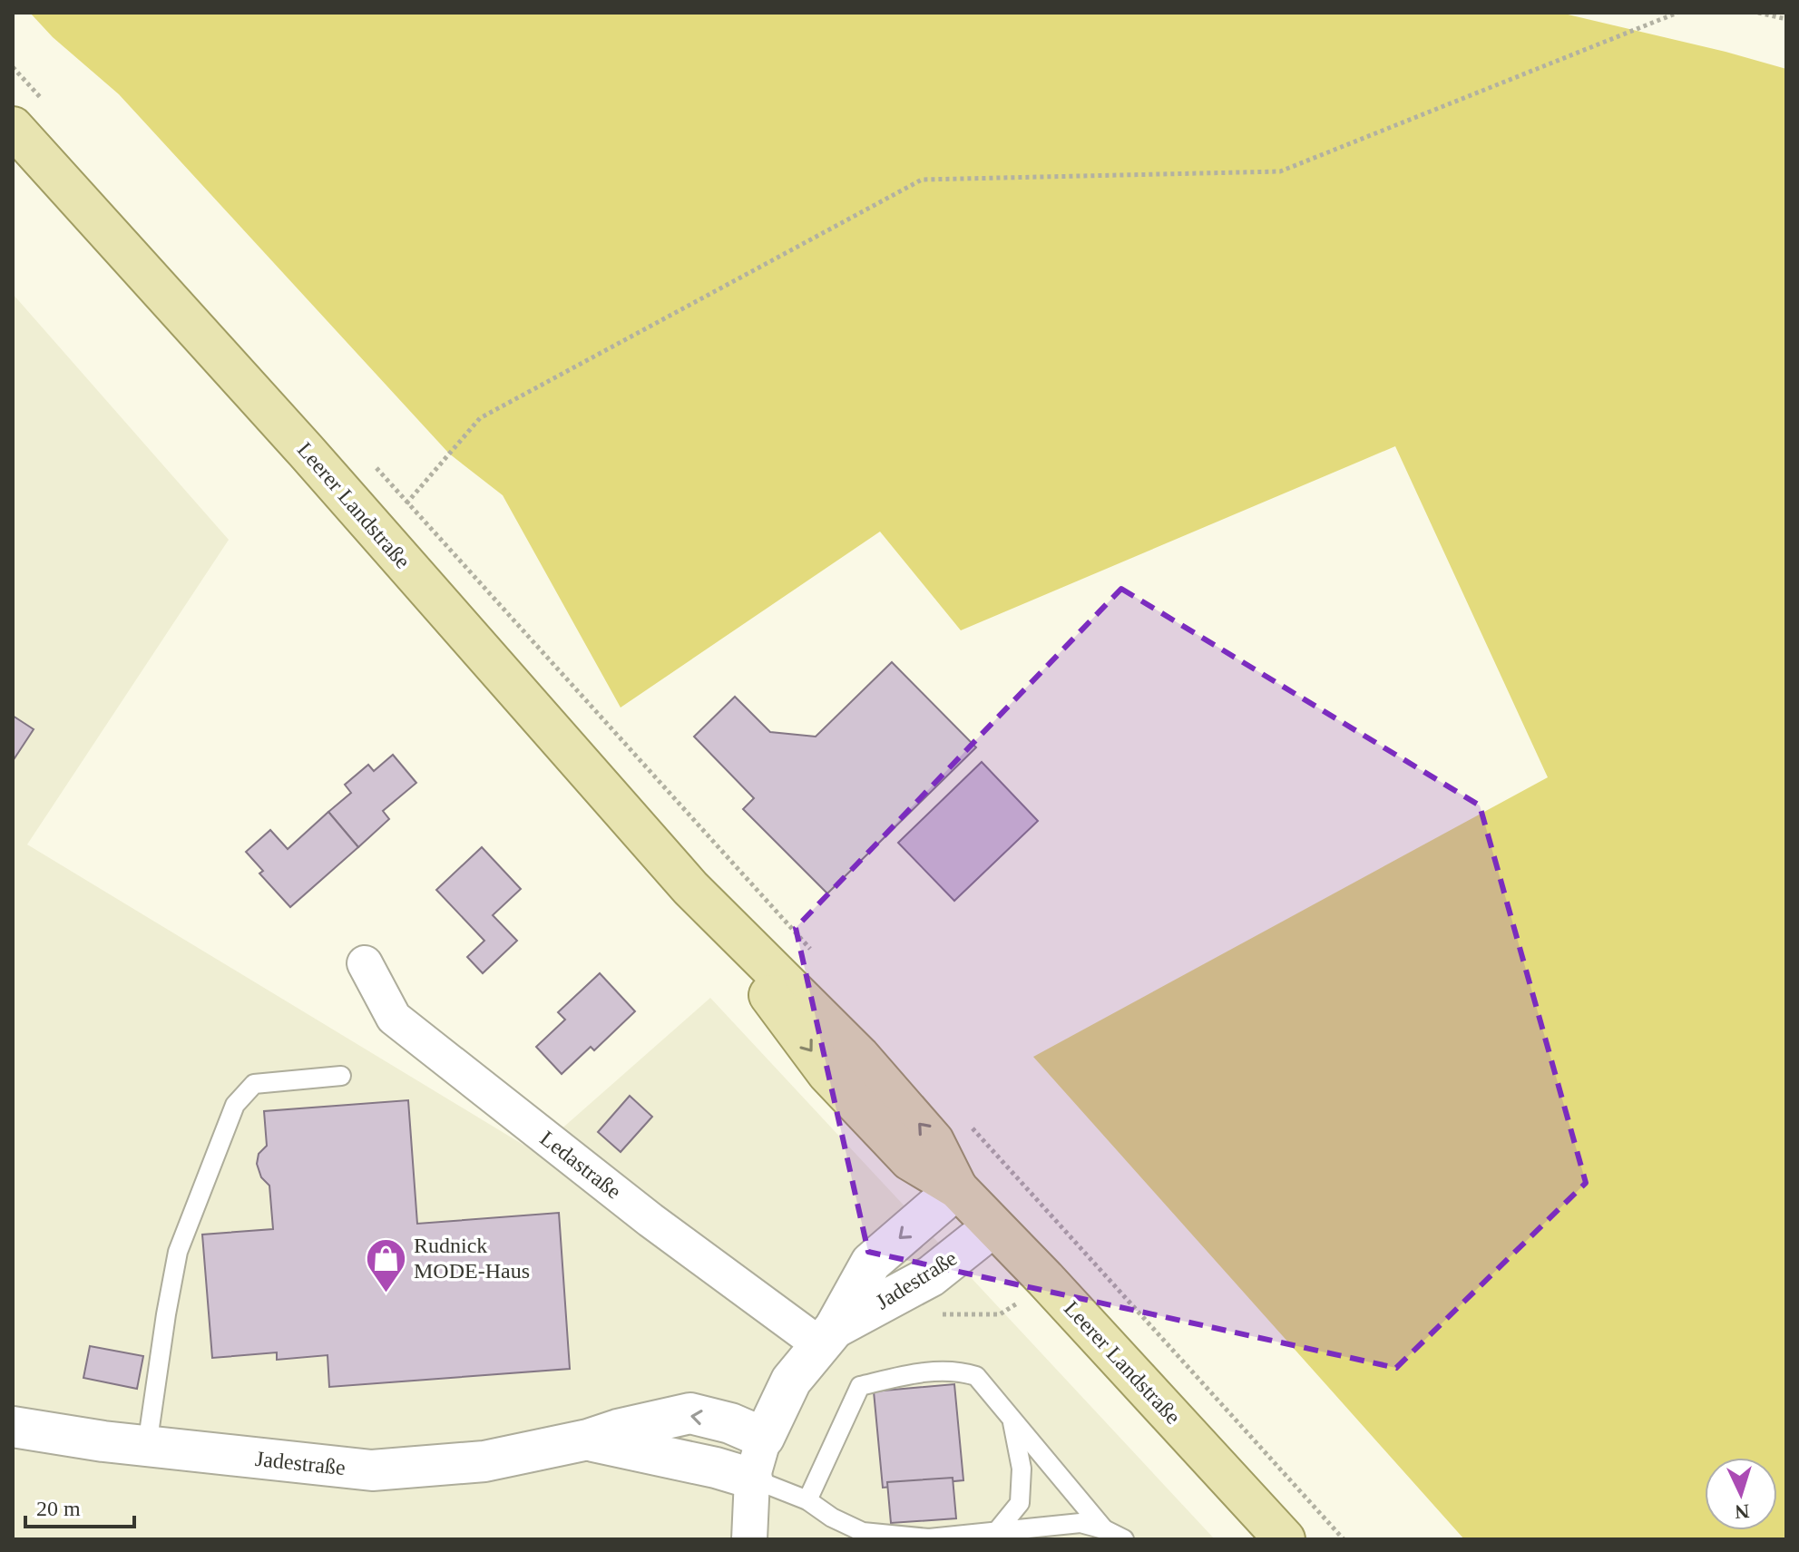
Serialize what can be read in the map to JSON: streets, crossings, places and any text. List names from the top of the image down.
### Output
{
  "streets": {
    "main road": ["Leerer Landstraße"],
    "street": ["Ledastraße", "Jadestraße"]
  },
  "crossings": [
    ["Leerer Landstraße", "Jadestraße"],
    ["Ledastraße", "Jadestraße"]
  ],
  "places": {
    "shop": ["Rudnick MODE-Haus"]
  },
  "scale_bar": "20 m",
  "north": "bottom"
}
